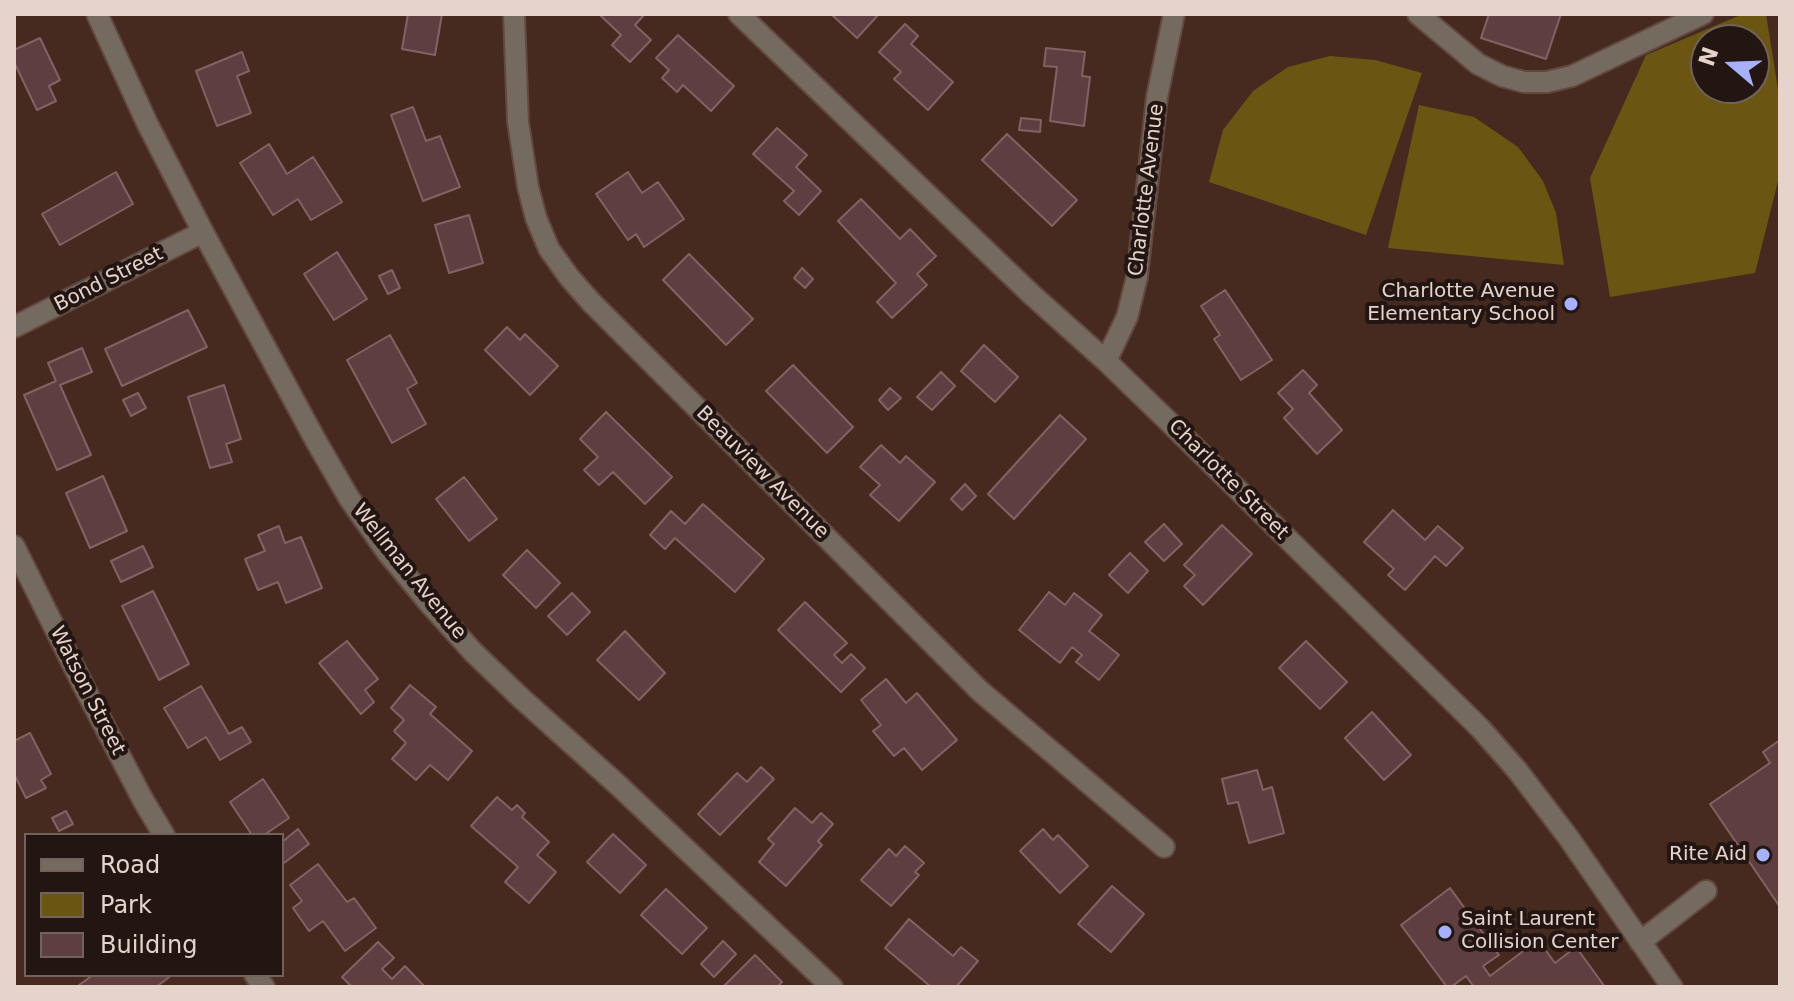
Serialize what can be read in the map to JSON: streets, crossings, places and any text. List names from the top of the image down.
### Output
{
  "streets": {
    "street": [
      "Charlotte Avenue",
      "Bond Street",
      "Beauview Avenue",
      "Charlotte Street",
      "Wellman Avenue",
      "Watson Street"
    ]
  },
  "crossings": [
    ["Charlotte Avenue", "Charlotte Street"],
    ["Bond Street", "Wellman Avenue"]
  ],
  "places": ["Charlotte Avenue Elementary School", "Rite Aid", "Saint Laurent Collision Center"],
  "legend": ["Road", "Park", "Building"],
  "north": "left"
}
